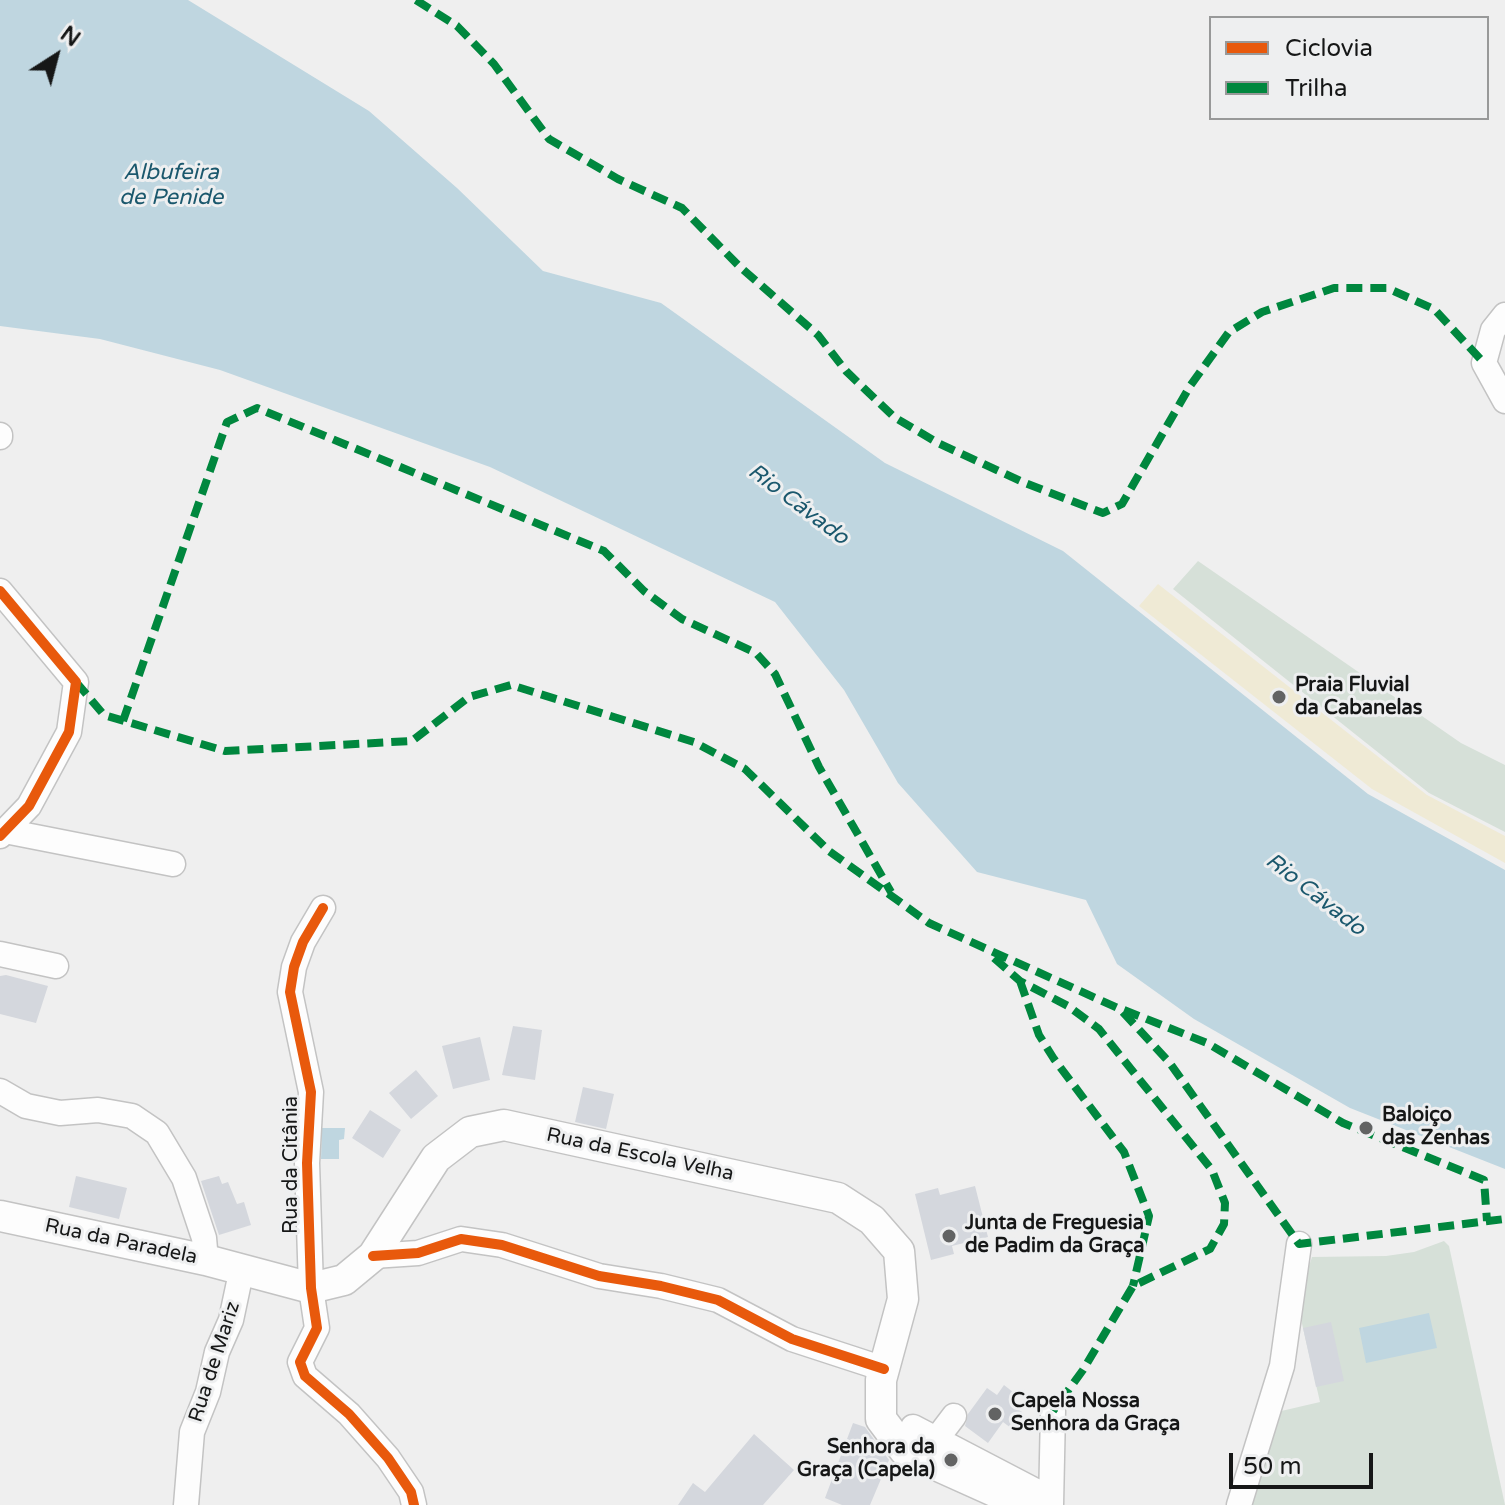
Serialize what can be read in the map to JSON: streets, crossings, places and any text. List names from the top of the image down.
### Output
{
  "streets": {
    "main road": ["Rua da Escola Velha", "Rua da Paradela"],
    "street": ["Rua da Citânia", "Rua de Mariz"]
  },
  "crossings": [
    ["Rua da Escola Velha", "Rua da Citânia"],
    ["Rua da Escola Velha", "Rua da Paradela"],
    ["Rua da Citânia", "Rua da Paradela"],
    ["Rua da Paradela", "Rua de Mariz"]
  ],
  "water": ["Albufeira de Penide", "Rio Cávado"],
  "places": [
    "Praia Fluvial da Cabanelas",
    "Baloiço das Zenhas",
    "Junta de Freguesia de Padim da Graça",
    "Capela Nossa Senhora da Graça",
    "Senhora da Graça (Capela)"
  ],
  "legend": ["Ciclovia", "Trilha"],
  "scale_bar": "50 m",
  "north": "top right"
}
